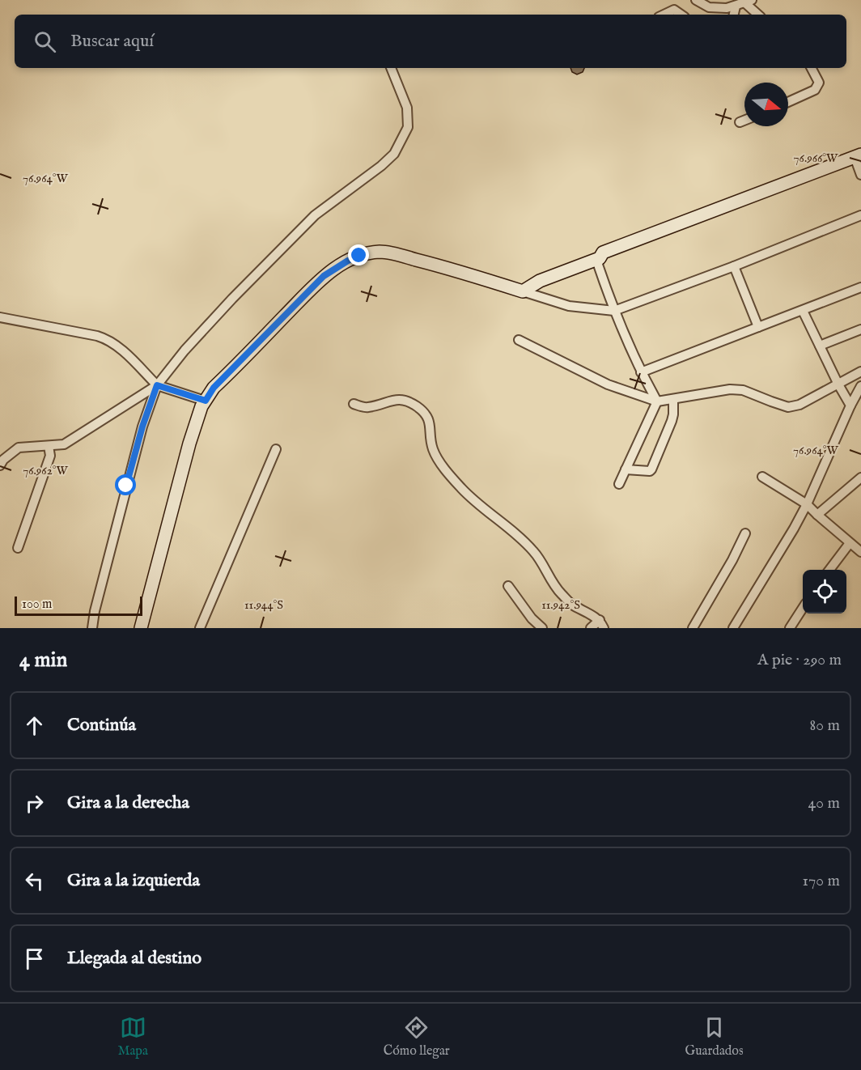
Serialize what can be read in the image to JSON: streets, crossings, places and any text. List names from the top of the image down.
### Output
{
  "scale_bar": "100 m",
  "north": "right",
  "page": {
    "search": "Buscar aquí",
    "scale": "100 m",
    "heading": ["4 min", "A pie · 290 m"],
    "list": [
      ["Continúa", "80 m"],
      ["Gira a la derecha", "40 m"],
      ["Gira a la izquierda", "170 m"],
      "Llegada al destino"
    ],
    "nav": ["Mapa", "Cómo llegar", "Guardados"]
  },
  "coordinates": [
    "76.966°W",
    "76.964°W",
    "76.962°W",
    "11.944°S",
    "11.942°S"
  ]
}
